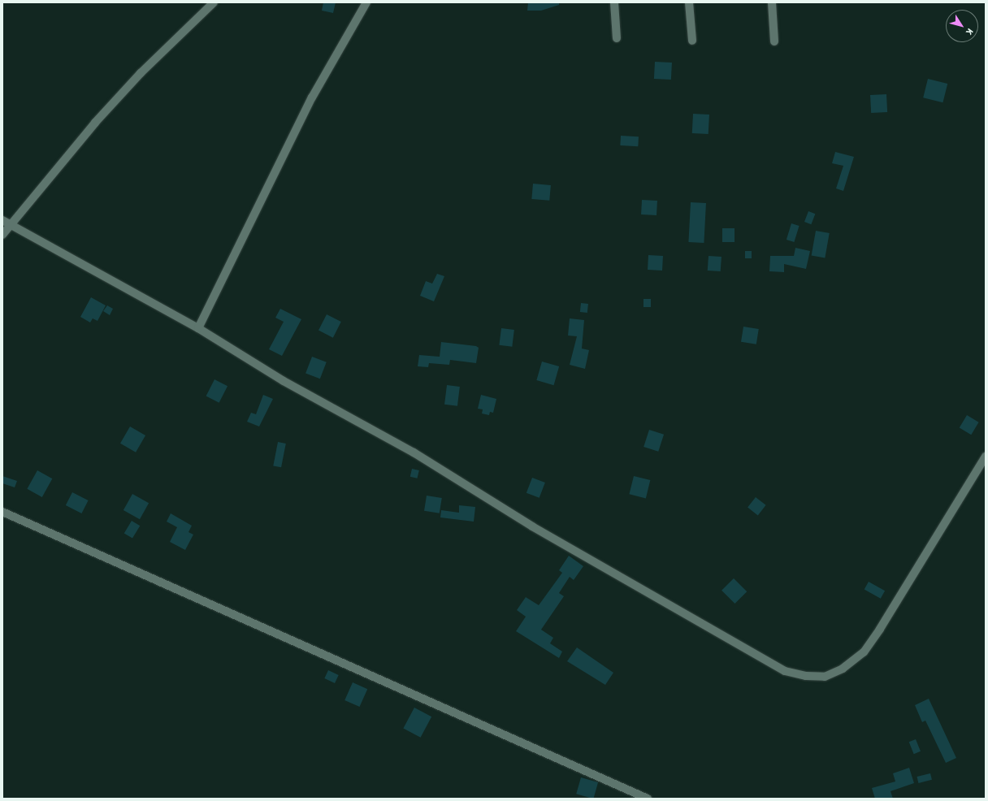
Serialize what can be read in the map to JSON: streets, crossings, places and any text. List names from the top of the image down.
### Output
{
  "north": "bottom right"
}
